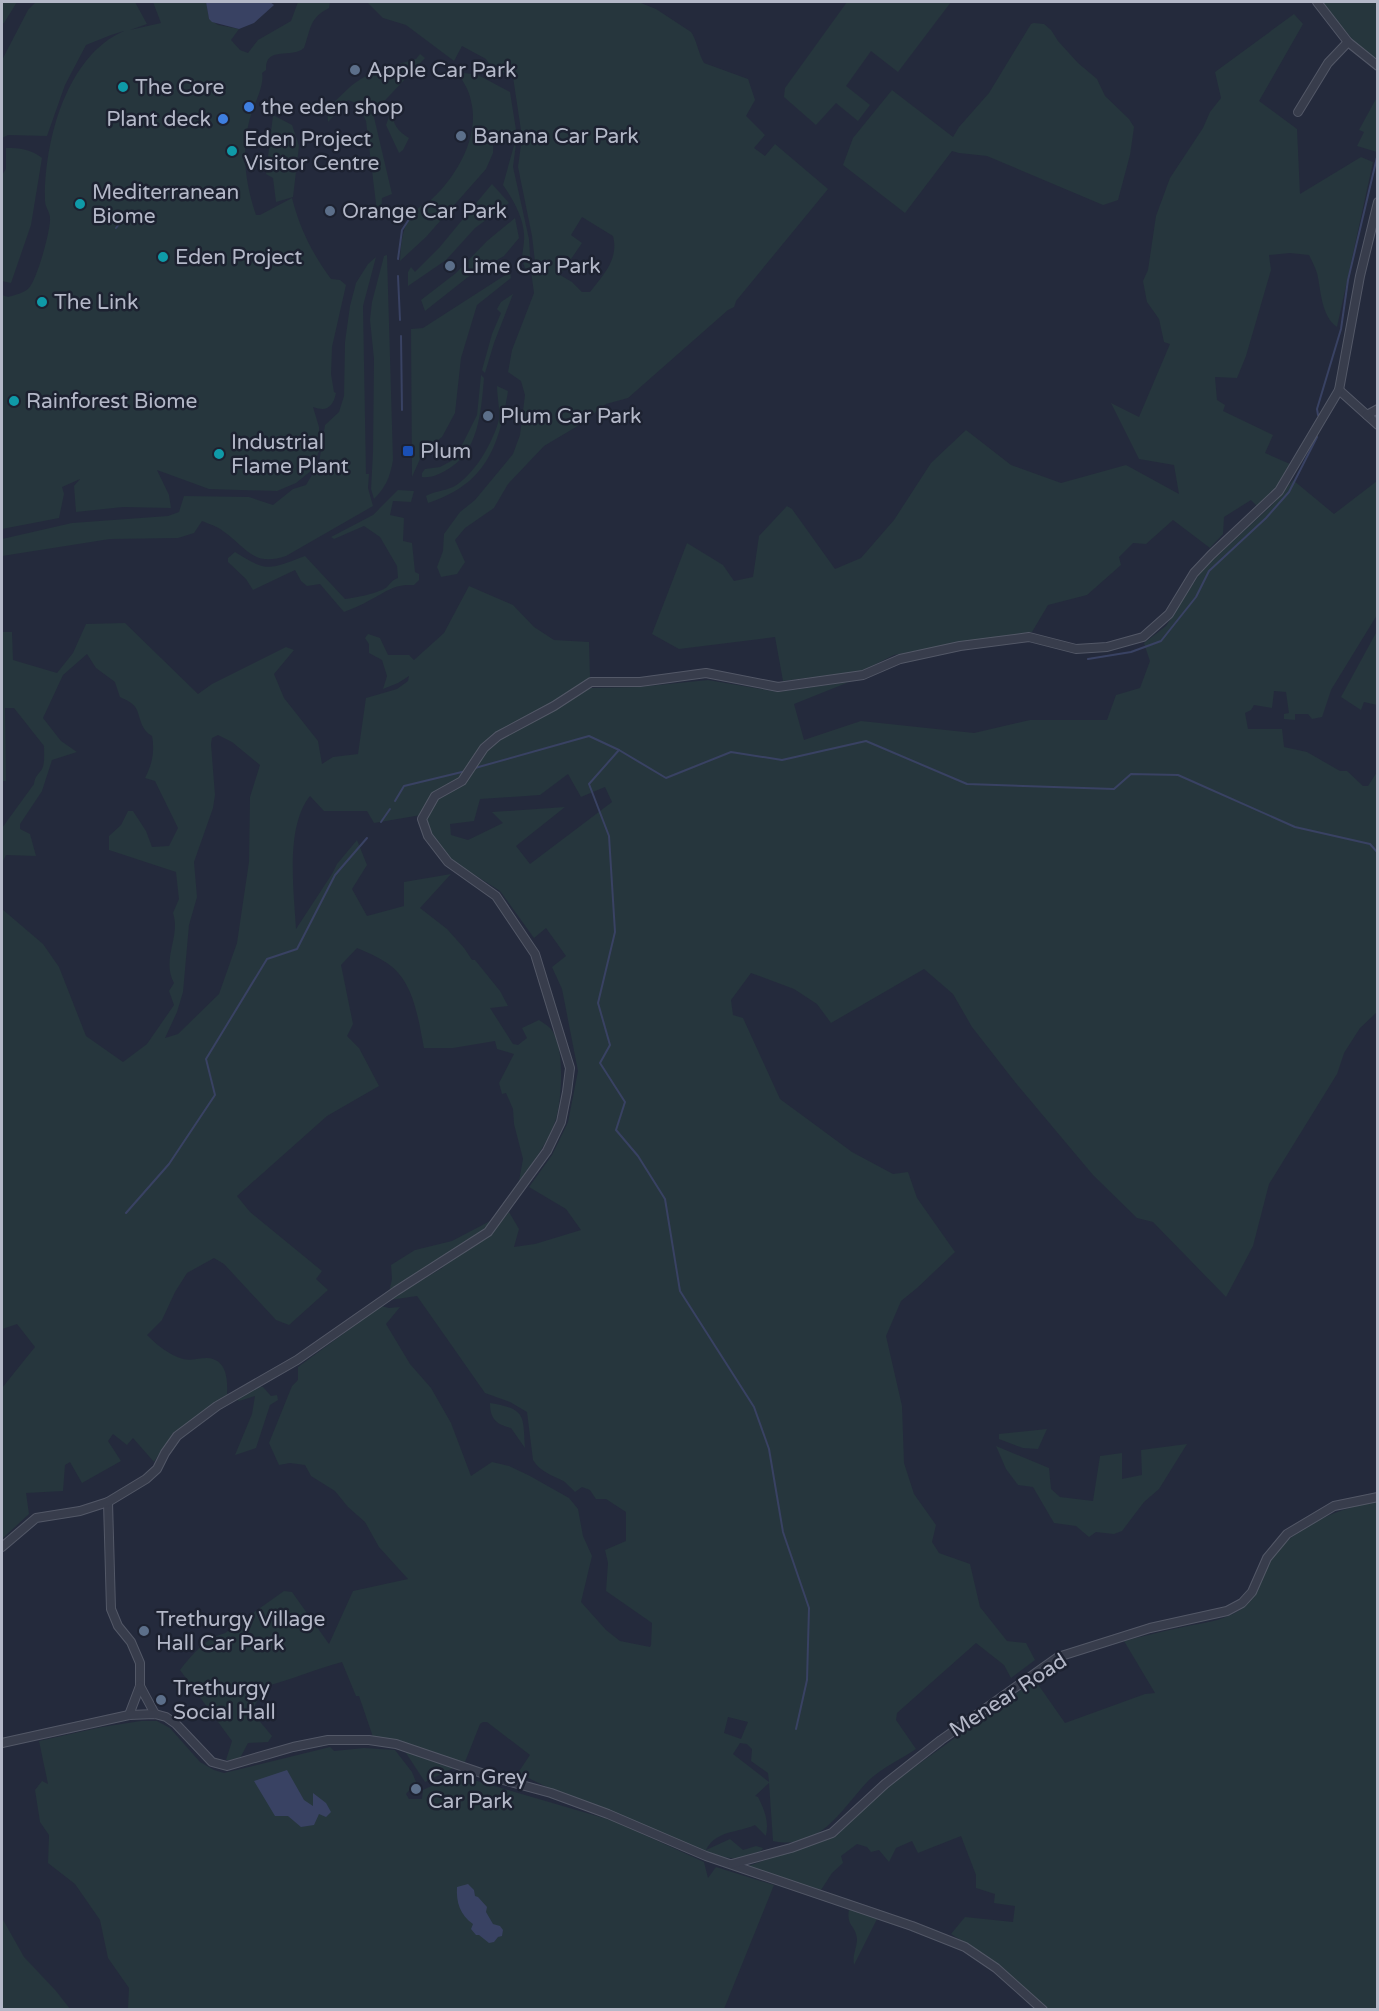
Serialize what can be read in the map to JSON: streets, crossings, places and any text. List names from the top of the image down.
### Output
{
  "streets": {
    "street": ["Menear Road"]
  },
  "places": {
    "other": [
      "Apple Car Park",
      "The Core",
      "the eden shop",
      "Plant deck",
      "Banana Car Park",
      "Eden Project Visitor Centre",
      "Mediterranean Biome",
      "Orange Car Park",
      "Eden Project",
      "Lime Car Park",
      "The Link",
      "Rainforest Biome",
      "Plum Car Park",
      "Industrial Flame Plant",
      "Trethurgy Village Hall Car Park",
      "Trethurgy Social Hall",
      "Carn Grey Car Park"
    ],
    "transit": ["Plum"]
  }
}
